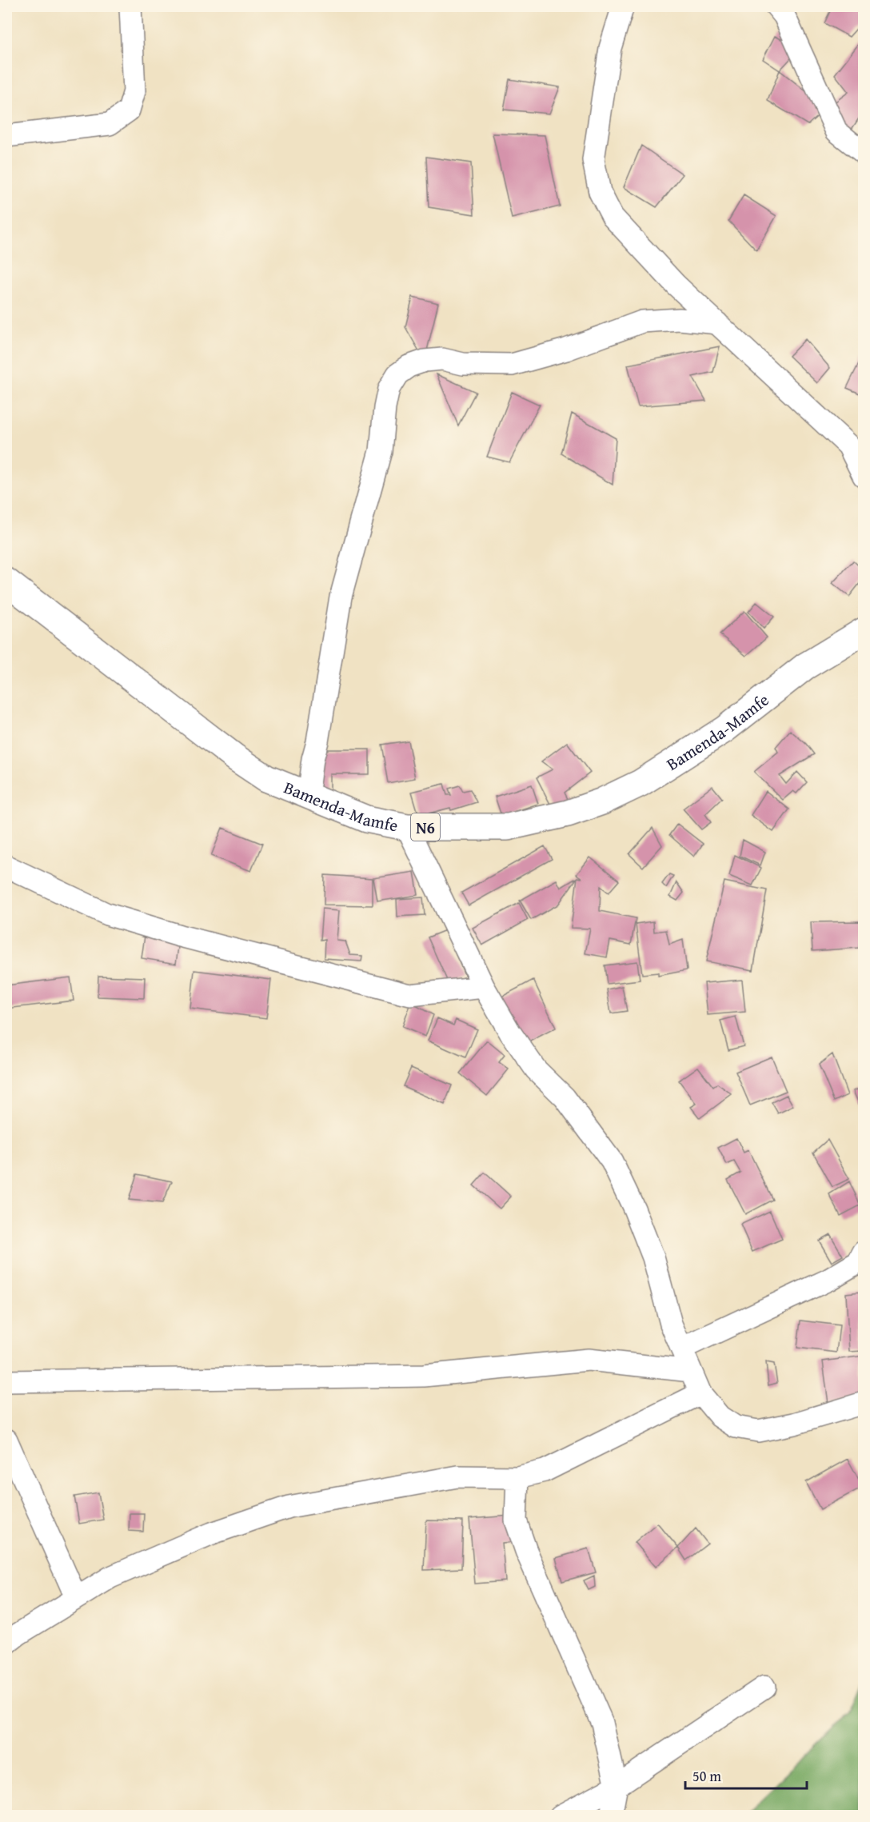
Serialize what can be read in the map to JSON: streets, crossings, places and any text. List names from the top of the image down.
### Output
{
  "streets": {
    "highway": ["Bamenda-Mamfe", "N6"]
  },
  "scale_bar": "50 m"
}
